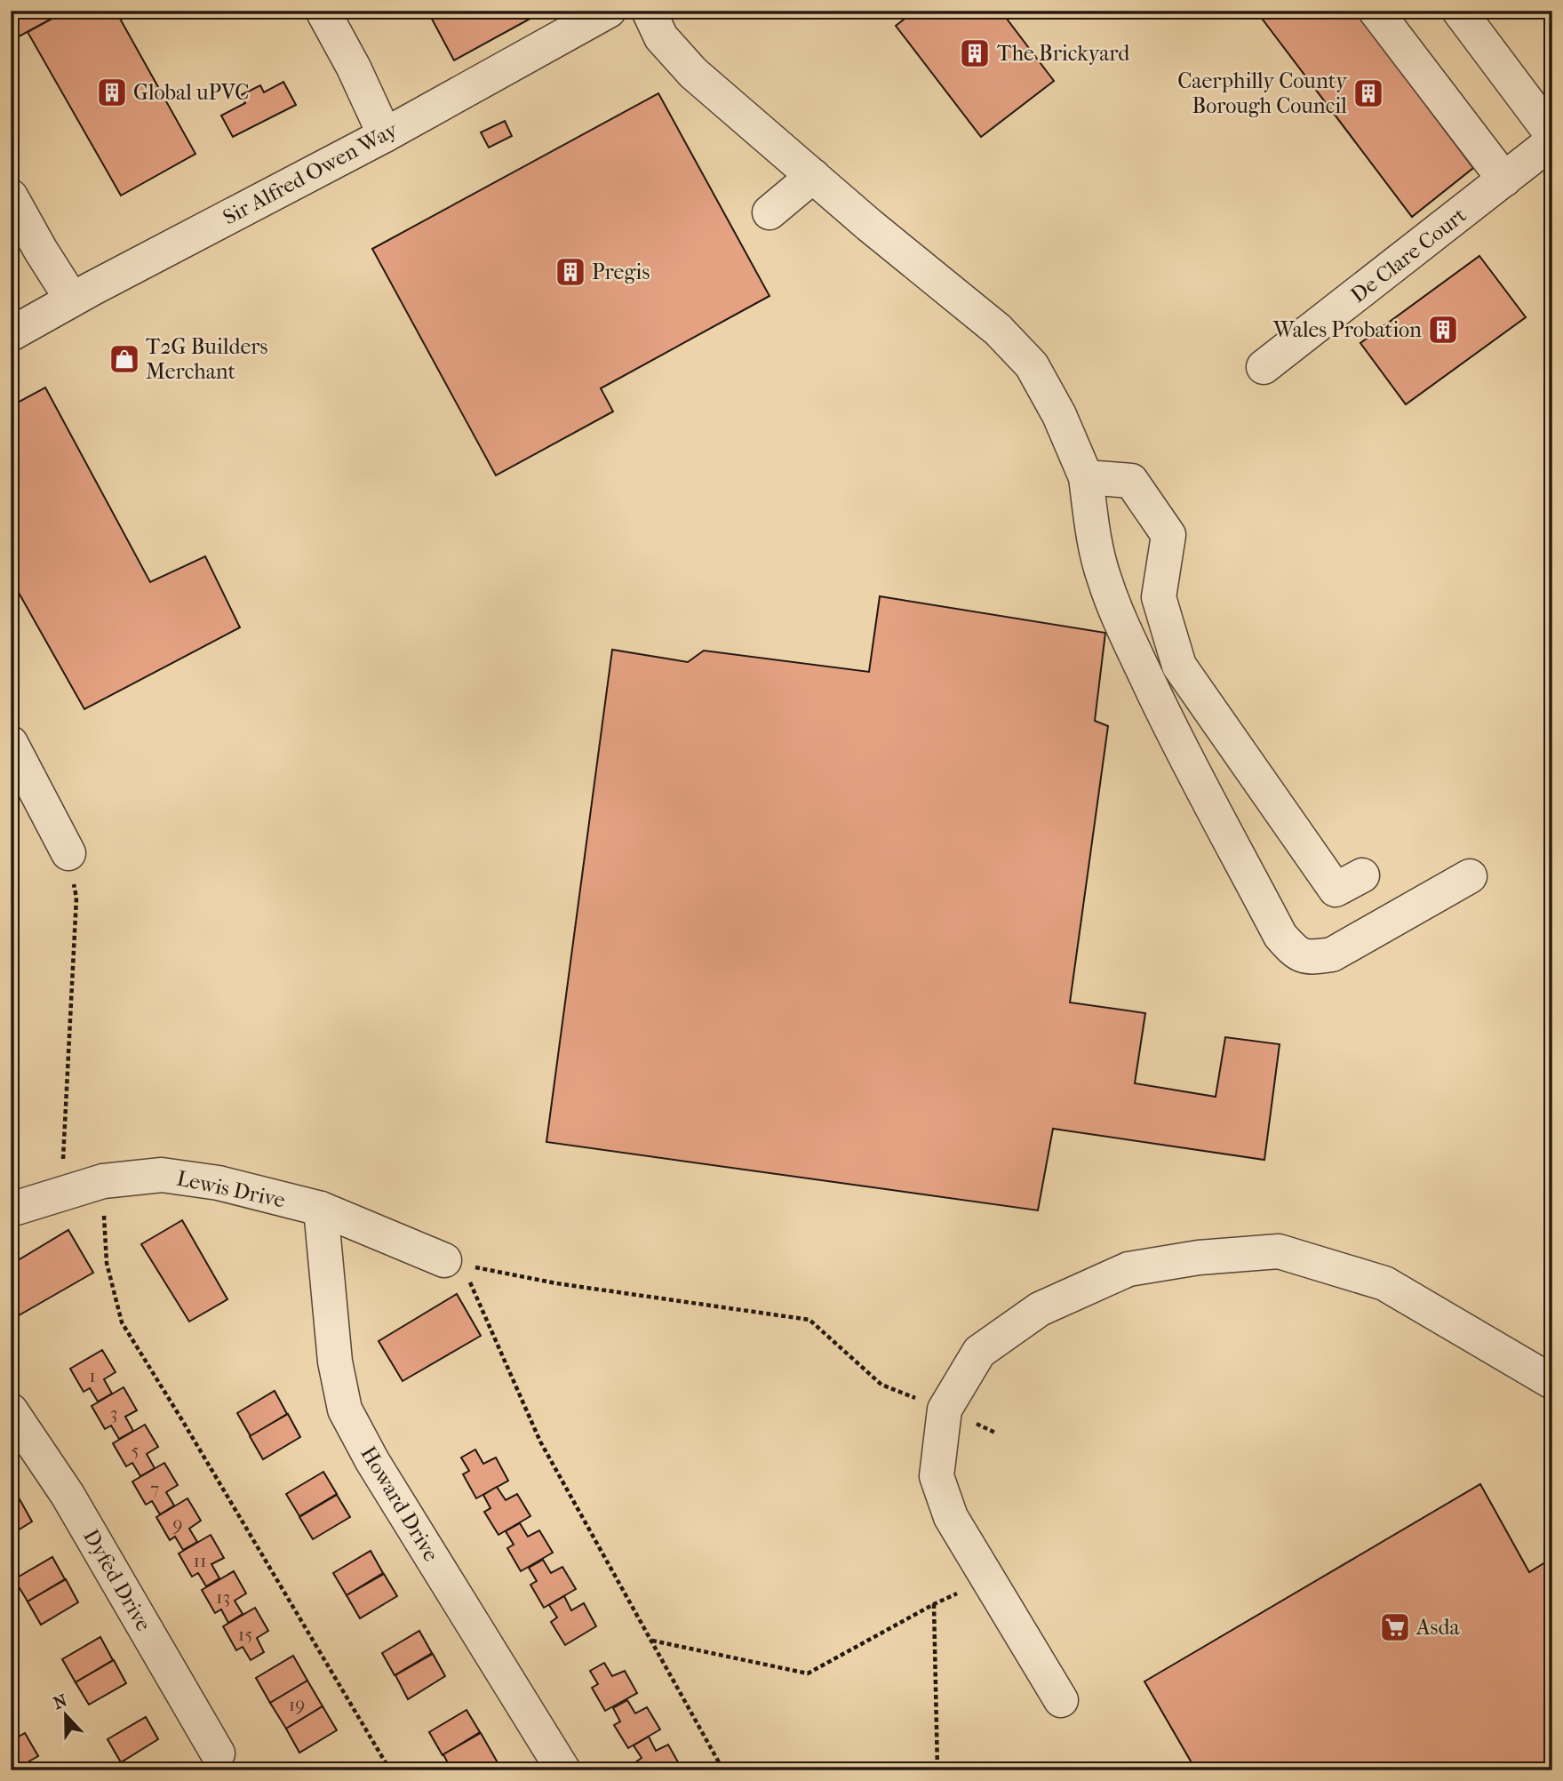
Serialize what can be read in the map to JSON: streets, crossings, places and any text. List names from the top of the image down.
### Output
{
  "streets": {
    "street": [
      "Sir Alfred Owen Way",
      "De Clare Court",
      "Lewis Drive",
      "Howard Drive",
      "Dyfed Drive"
    ]
  },
  "crossings": [
    ["Lewis Drive", "Howard Drive"]
  ],
  "places": {
    "building": [
      "The Brickyard",
      "Global uPVC",
      "Caerphilly County Borough Council",
      "Pregis",
      "Wales Probation"
    ],
    "shop": ["T2G Builders Merchant"],
    "supermarket": ["Asda"]
  },
  "house_numbers": [
    "1",
    "3",
    "5",
    "7",
    "9",
    "11",
    "13",
    "15",
    "19"
  ],
  "north": "top"
}
